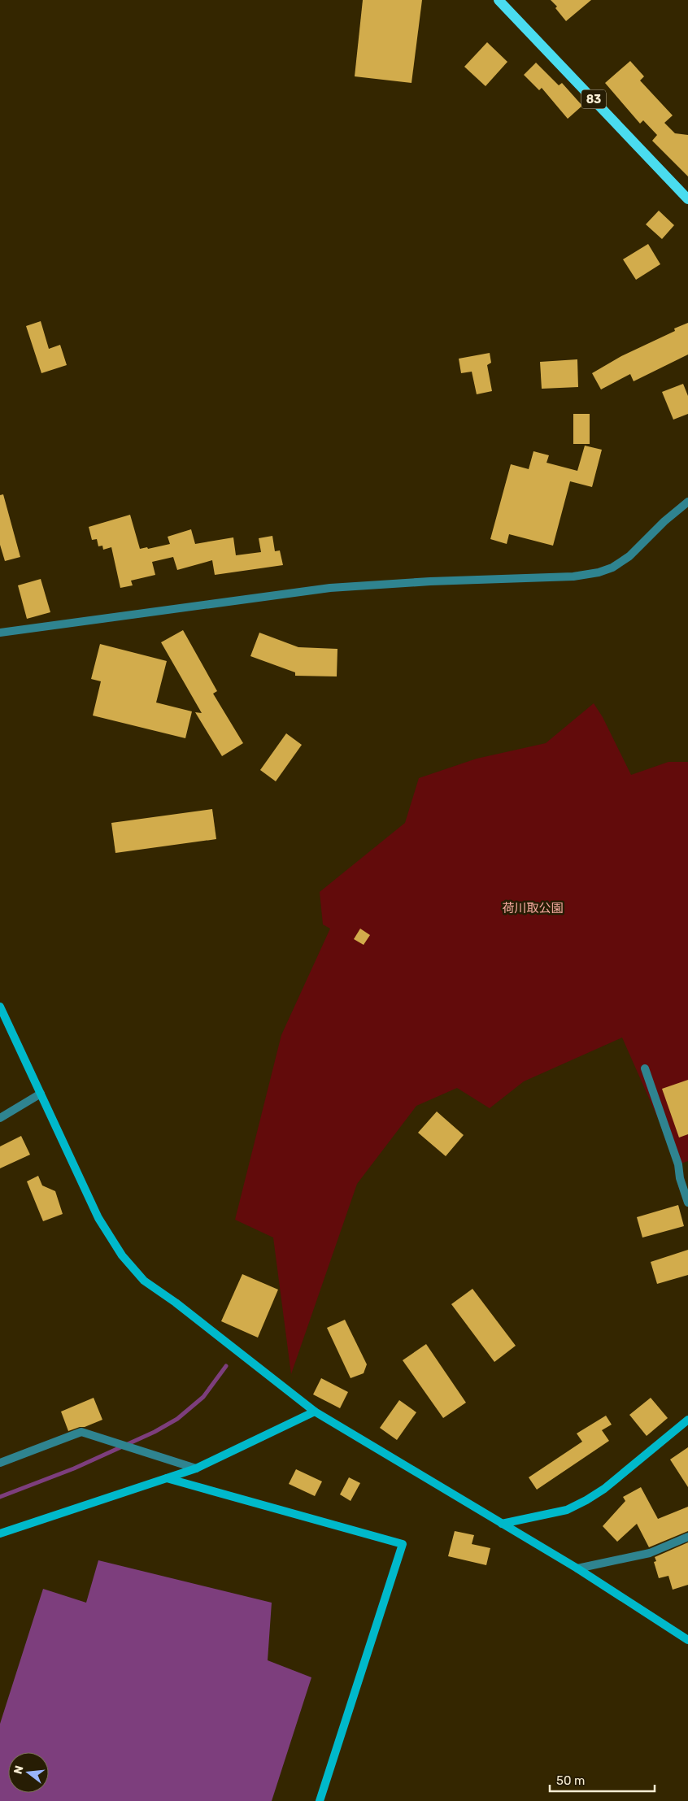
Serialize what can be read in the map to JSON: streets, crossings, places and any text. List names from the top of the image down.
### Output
{
  "streets": {
    "main road": ["83"]
  },
  "parks": ["荷川取公園"],
  "scale_bar": "50 m",
  "north": "left"
}
